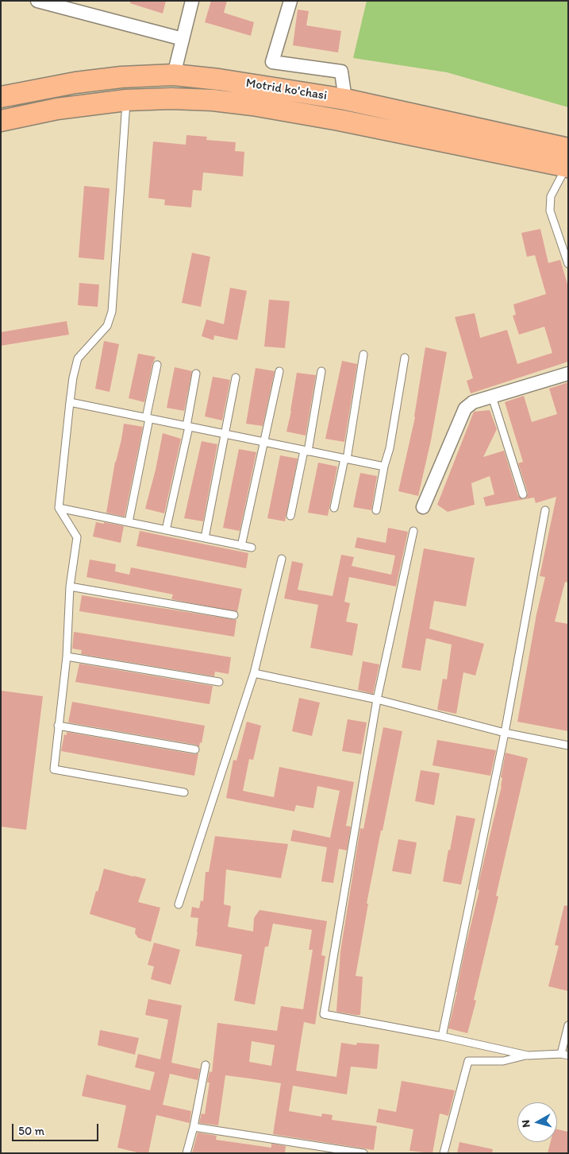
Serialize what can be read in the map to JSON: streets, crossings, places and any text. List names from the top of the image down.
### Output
{
  "streets": {
    "main road": ["Motrid ko'chasi"]
  },
  "scale_bar": "50 m",
  "north": "left"
}
